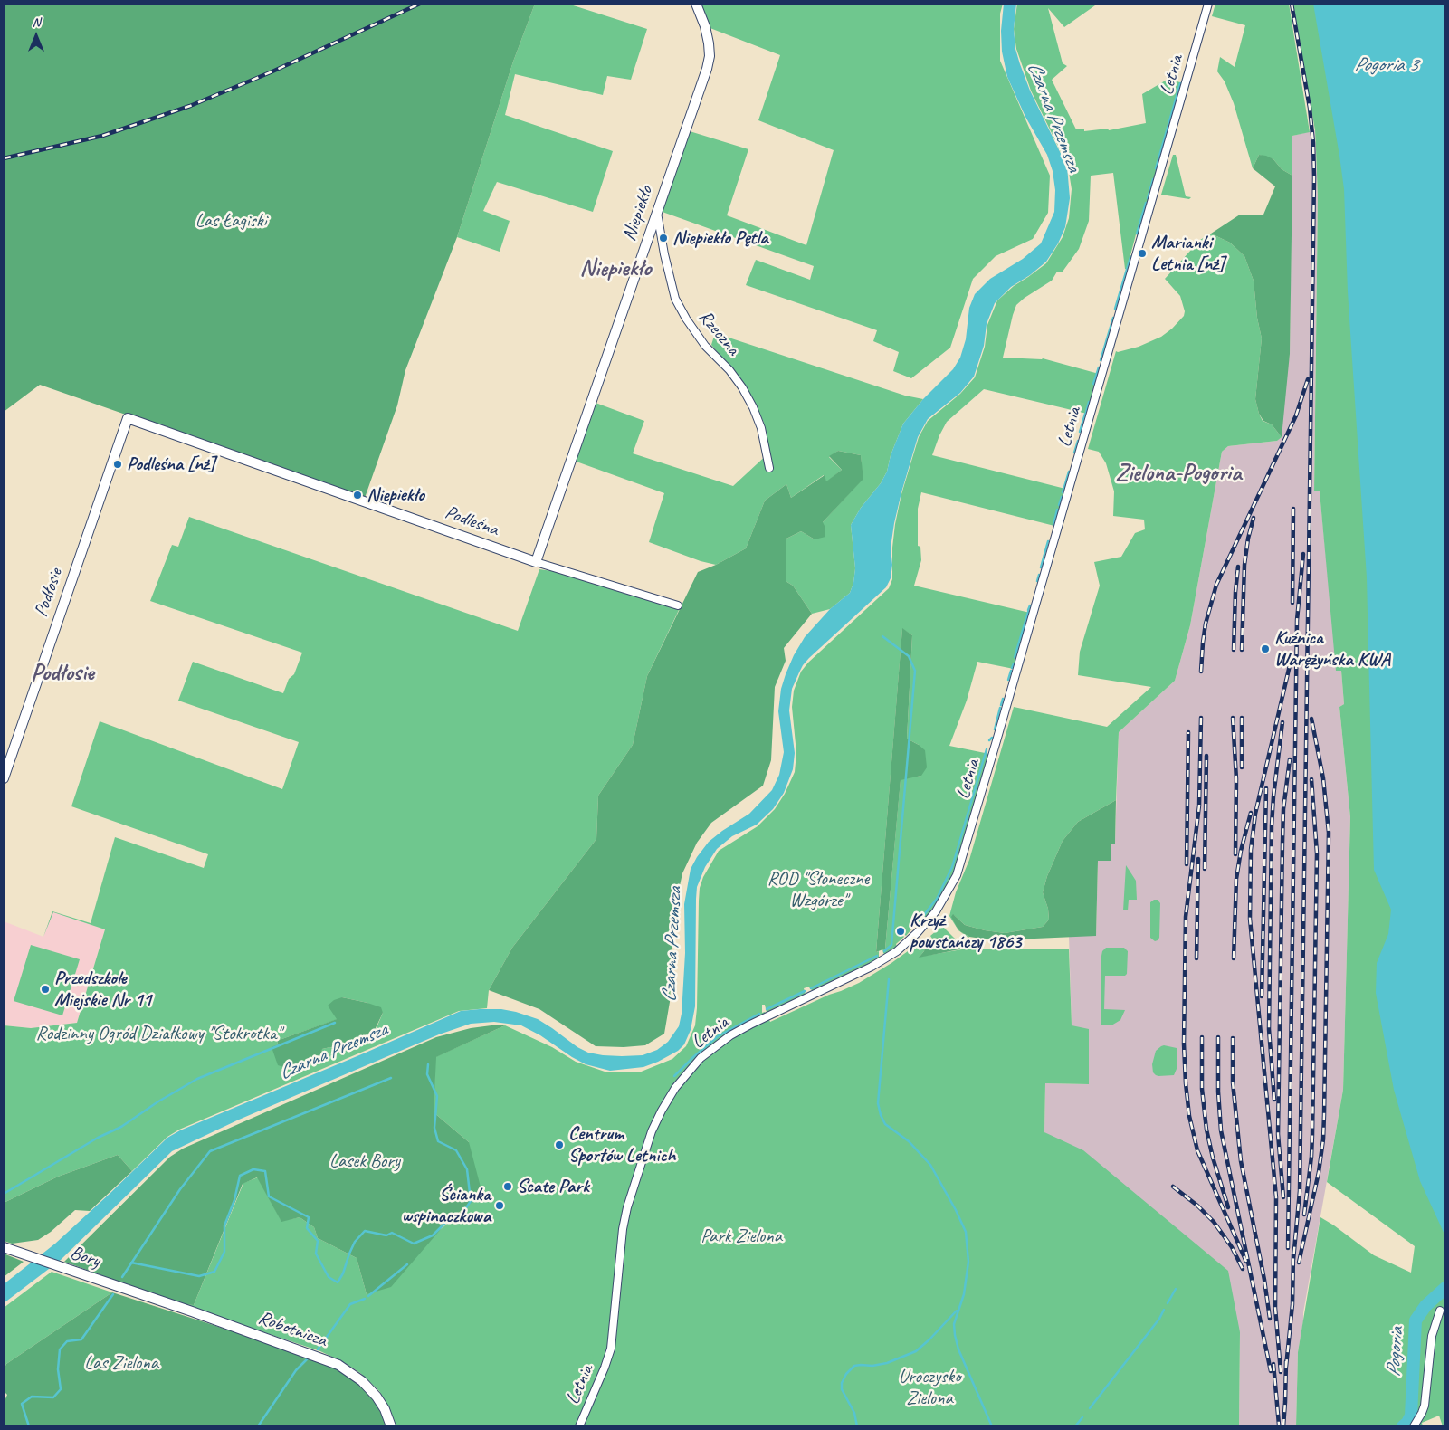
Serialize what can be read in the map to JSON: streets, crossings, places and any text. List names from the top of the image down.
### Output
{
  "streets": {
    "street": [
      "Letnia",
      "Niepiekło",
      "Rzeczna",
      "Podleśna",
      "Podłosie",
      "Bory",
      "Robotnicza"
    ]
  },
  "crossings": [
    ["Niepiekło", "Rzeczna"],
    ["Niepiekło", "Podleśna"],
    ["Podleśna", "Podłosie"],
    ["Bory", "Robotnicza"]
  ],
  "districts": ["Niepiekło", "Zielona-Pogoria", "Podłosie"],
  "water": ["Pogoria 3", "Czarna Przemsza", "Pogoria"],
  "parks": [
    "Las Łagiski",
    "ROD \"Słoneczne Wzgórze\"",
    "Rodzinny Ogród Działkowy \"Stokrotka\"",
    "Lasek Bory",
    "Park Zielona",
    "Las Zielona",
    "Uroczysko Zielona"
  ],
  "places": [
    "Niepiekło Pętla",
    "Marianki Letnia [nż]",
    "Podleśna [nż]",
    "Niepiekło",
    "Kuźnica Warężyńska KWA",
    "Krzyż powstańczy 1863",
    "Przedszkole Miejskie Nr 11",
    "Centrum Sportów Letnich",
    "Scate Park",
    "Ścianka wspinaczkowa"
  ],
  "north": "top"
}
